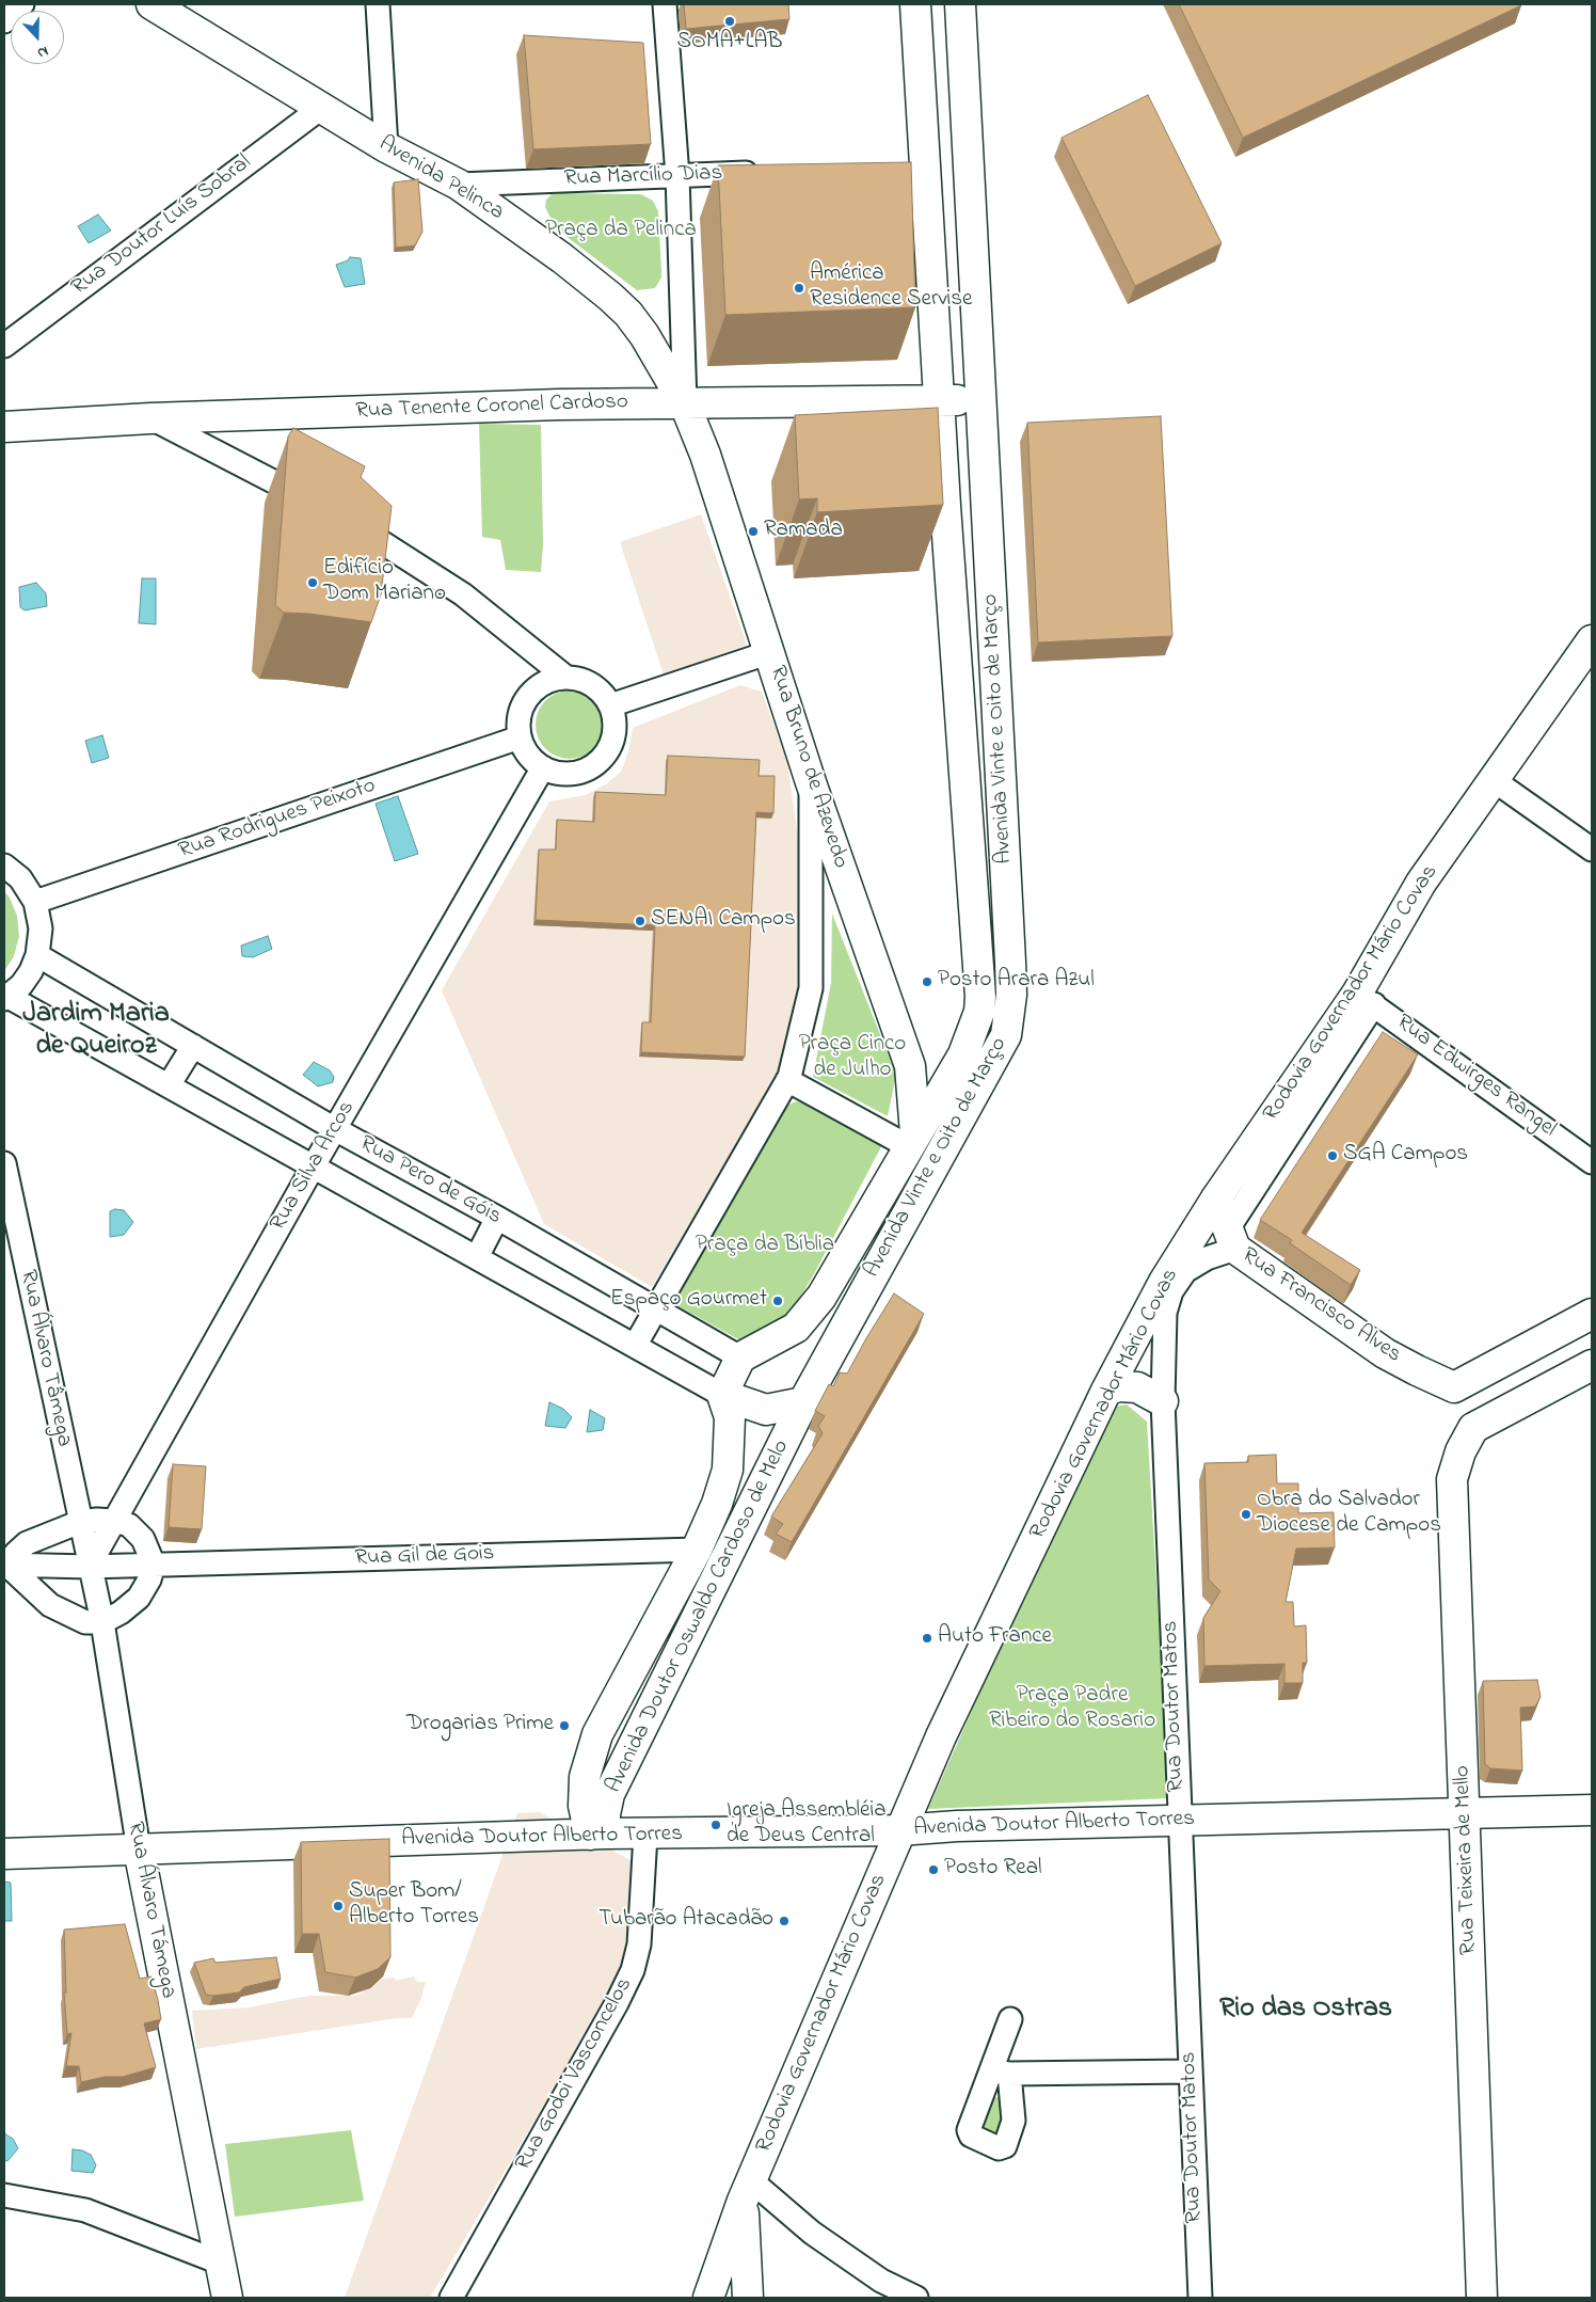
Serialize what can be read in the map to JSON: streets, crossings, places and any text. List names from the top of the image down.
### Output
{
  "streets": {
    "main road": [
      "Avenida Pelinca",
      "Rua Tenente Coronel Cardoso",
      "Avenida Vinte e Oito de Março",
      "Rua Bruno de Azevedo",
      "Rodovia Governador Mário Covas",
      "Rua Francisco Alves",
      "Avenida Doutor Oswaldo Cardoso de Melo",
      "Avenida Doutor Alberto Torres",
      "Rua Teixeira de Mello",
      "Rua Álvaro Támega"
    ],
    "street": [
      "Rua Marcílio Dias",
      "Rua Doutor Luís Sobral",
      "Rua Rodrigues Peixoto",
      "Rua Edwirges Rangel",
      "Rua Silva Arcos",
      "Rua Pero de Góis",
      "Rua Álvaro Tâmega",
      "Rua Gil de Gois",
      "Rua Doutor Matos",
      "Rua Godoi Vasconcelos"
    ]
  },
  "crossings": [
    ["Rua Marcílio Dias", "Avenida Pelinca"],
    ["Avenida Pelinca", "Rua Doutor Luís Sobral"],
    ["Avenida Pelinca", "Rua Tenente Coronel Cardoso"],
    ["Avenida Pelinca", "Rua Bruno de Azevedo"],
    ["Rua Tenente Coronel Cardoso", "Avenida Vinte e Oito de Março"],
    ["Rua Tenente Coronel Cardoso", "Rua Bruno de Azevedo"],
    ["Avenida Vinte e Oito de Março", "Rua Bruno de Azevedo"],
    ["Avenida Vinte e Oito de Março", "Avenida Doutor Oswaldo Cardoso de Melo"],
    ["Rua Rodrigues Peixoto", "Rua Silva Arcos"],
    ["Rodovia Governador Mário Covas", "Rua Edwirges Rangel"],
    ["Rodovia Governador Mário Covas", "Rua Francisco Alves"],
    ["Rodovia Governador Mário Covas", "Avenida Doutor Alberto Torres"],
    ["Rua Silva Arcos", "Rua Pero de Góis"],
    ["Rua Silva Arcos", "Rua Gil de Gois"],
    ["Rua Silva Arcos", "Rua Álvaro Támega"],
    ["Rua Pero de Góis", "Avenida Doutor Oswaldo Cardoso de Melo"],
    ["Rua Francisco Alves", "Rua Doutor Matos"],
    ["Rua Álvaro Tâmega", "Rua Álvaro Támega"],
    ["Rua Gil de Gois", "Avenida Doutor Oswaldo Cardoso de Melo"],
    ["Rua Gil de Gois", "Rua Álvaro Támega"],
    ["Avenida Doutor Oswaldo Cardoso de Melo", "Avenida Doutor Alberto Torres"],
    ["Rua Doutor Matos", "Avenida Doutor Alberto Torres"],
    ["Avenida Doutor Alberto Torres", "Rua Teixeira de Mello"],
    ["Avenida Doutor Alberto Torres", "Rua Álvaro Támega"],
    ["Avenida Doutor Alberto Torres", "Rua Godoi Vasconcelos"]
  ],
  "districts": ["Jardim Maria de Queiroz", "Rio das Ostras"],
  "parks": [
    "Praça da Pelinca",
    "Praça Cinco de Julho",
    "Praça da Bíblia",
    "Praça Padre Ribeiro do Rosario"
  ],
  "places": [
    "SOMA+LAB",
    "América Residence Servise",
    "Ramada",
    "Edifício Dom Mariano",
    "SENAI Campos",
    "Posto Arara Azul",
    "SGA Campos",
    "Espaço Gourmet",
    "Obra do Salvador Diocese de Campos",
    "Auto France",
    "Drogarias Prime",
    "Igreja Assembléia de Deus Central",
    "Posto Real",
    "Super Bom/ Alberto Torres",
    "Tubarão Atacadão"
  ],
  "north": "bottom"
}
